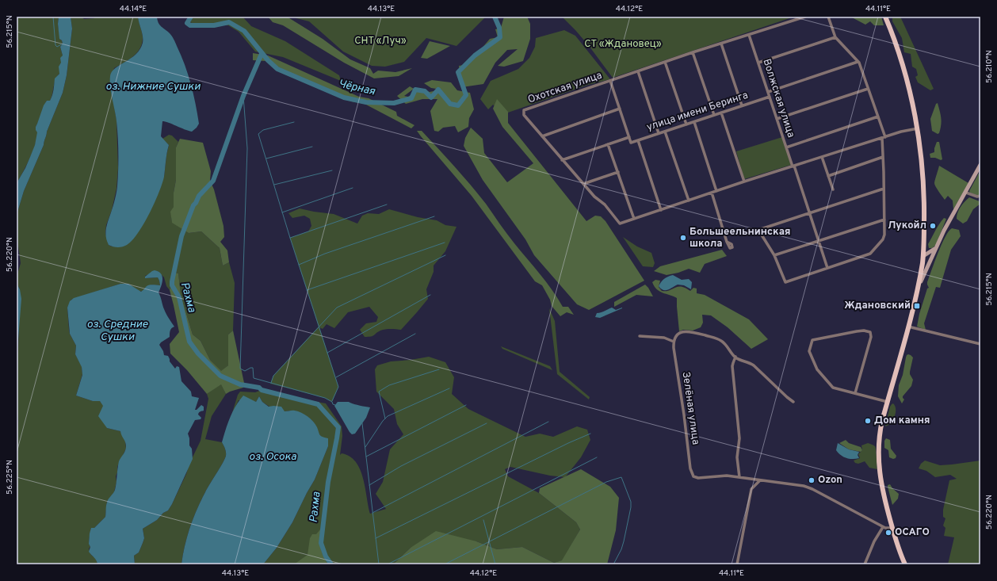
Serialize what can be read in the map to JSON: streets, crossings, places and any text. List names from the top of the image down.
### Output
{
  "streets": {
    "street": [
      "Охотская улица",
      "Волжская улица",
      "улица имени Беринга",
      "Зелёная улица"
    ]
  },
  "crossings": [
    ["Охотская улица", "Волжская улица"],
    ["Волжская улица", "улица имени Беринга"]
  ],
  "water": [
    "оз. Нижние Сушки",
    "Чёрная",
    "Рахма",
    "оз. Средние Сушки",
    "оз. Осока"
  ],
  "parks": ["СНТ «Луч»", "СТ «Ждановец»"],
  "places": {
    "other": [
      "Лукойл",
      "Большеельнинская школа",
      "Дом камня",
      "Ozon",
      "ОСАГО"
    ],
    "transit": ["Ждановский"]
  },
  "coordinates": [
    "44.14°E",
    "44.13°E",
    "44.12°E",
    "44.11°E",
    "56.215°N",
    "56.210°N",
    "56.220°N",
    "56.225°N"
  ]
}
